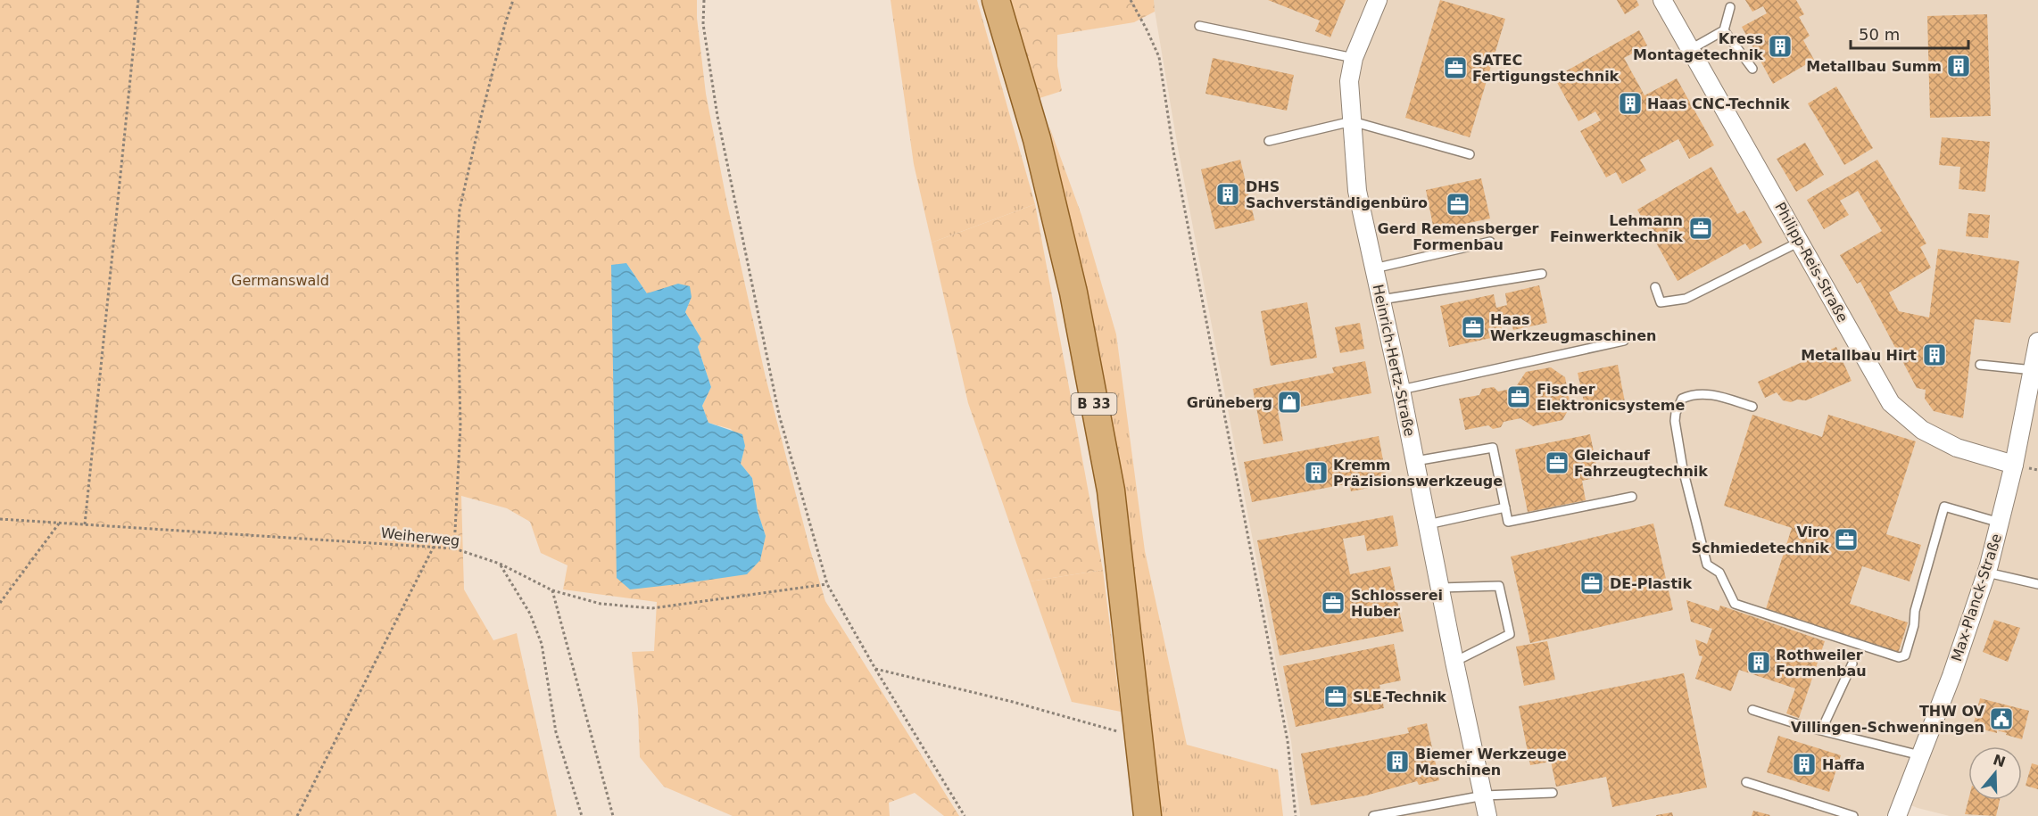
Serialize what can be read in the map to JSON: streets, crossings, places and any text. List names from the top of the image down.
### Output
{
  "streets": {
    "main road": ["B 33"],
    "street": ["Philipp-Reis-Straße", "Heinrich-Hertz-Straße", "Max-Planck-Straße"],
    "path": ["Weiherweg"]
  },
  "crossings": [
    ["Philipp-Reis-Straße", "Max-Planck-Straße"]
  ],
  "parks": ["Germanswald"],
  "places": {
    "building": [
      "Kress Montagetechnik",
      "Metallbau Summ",
      "Haas CNC-Technik",
      "DHS Sachverständigenbüro",
      "Metallbau Hirt",
      "Kremm Präzisionswerkzeuge",
      "Rothweiler Formenbau",
      "Biemer Werkzeuge Maschinen",
      "Haffa"
    ],
    "office": [
      "SATEC Fertigungstechnik",
      "Gerd Remensberger Formenbau",
      "Lehmann Feinwerktechnik",
      "Haas Werkzeugmaschinen",
      "Fischer Elektronicsysteme",
      "Gleichauf Fahrzeugtechnik",
      "Viro Schmiedetechnik",
      "DE-Plastik",
      "Schlosserei Huber",
      "SLE-Technik"
    ],
    "shop": ["Grüneberg"],
    "public building": ["THW OV Villingen-Schwenningen"]
  },
  "scale_bar": "50 m",
  "north": "top"
}
